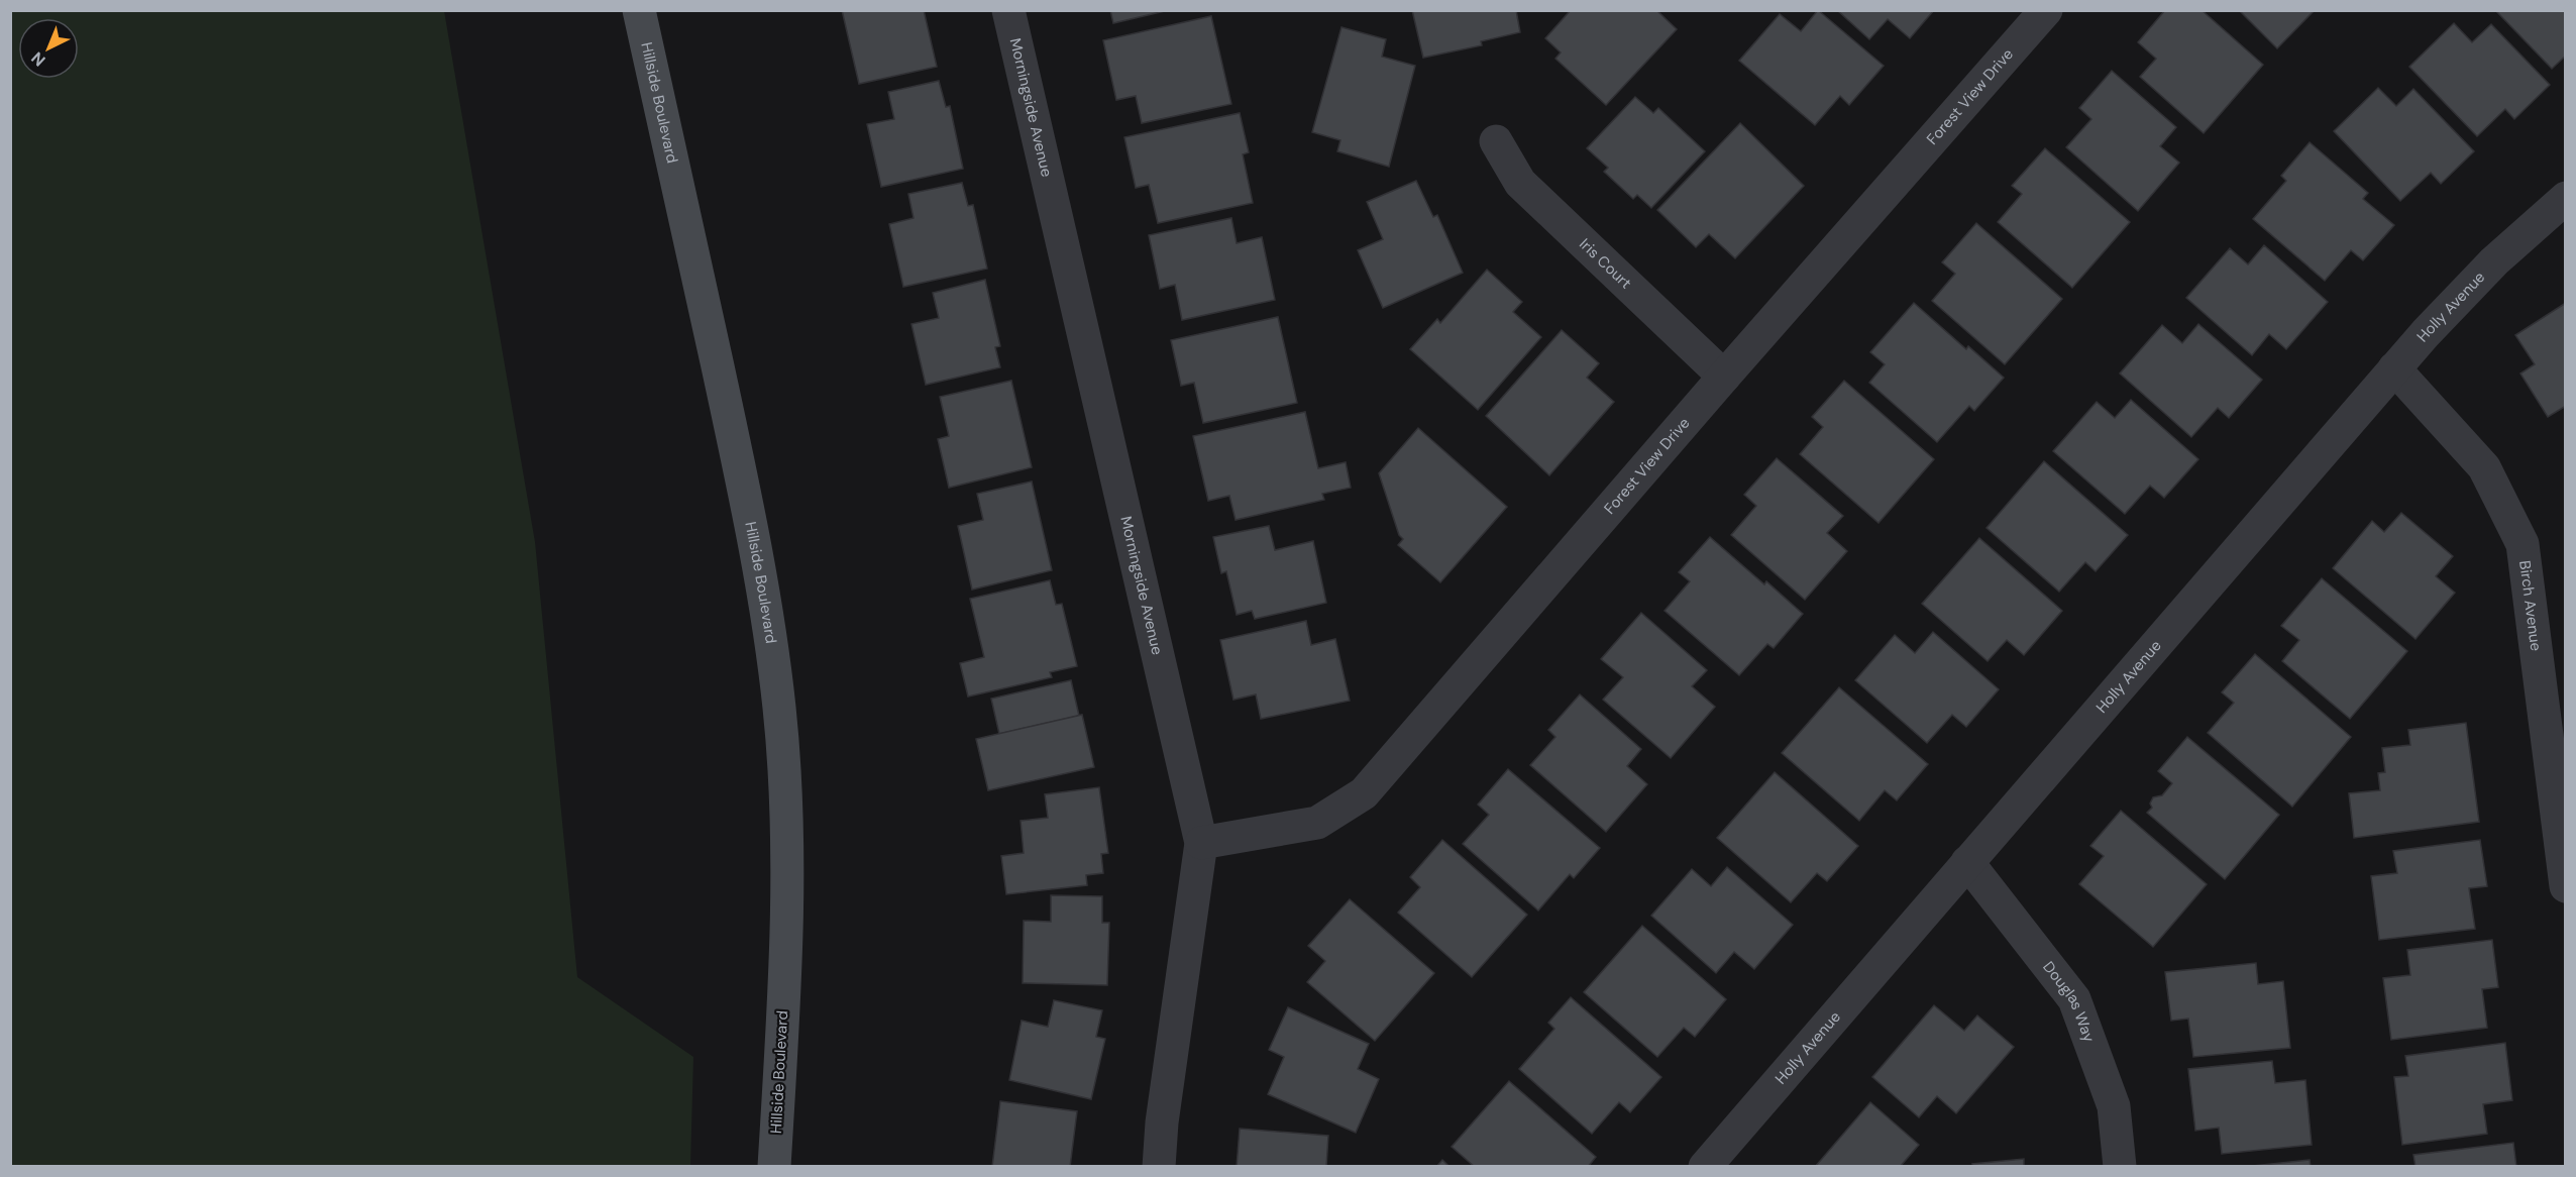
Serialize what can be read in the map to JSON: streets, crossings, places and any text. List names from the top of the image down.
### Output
{
  "streets": {
    "main road": ["Hillside Boulevard"],
    "street": [
      "Forest View Drive",
      "Morningside Avenue",
      "Iris Court",
      "Holly Avenue",
      "Birch Avenue",
      "Douglas Way"
    ]
  },
  "crossings": [
    ["Forest View Drive", "Morningside Avenue"],
    ["Forest View Drive", "Iris Court"],
    ["Holly Avenue", "Birch Avenue"],
    ["Holly Avenue", "Douglas Way"]
  ],
  "north": "bottom left"
}
